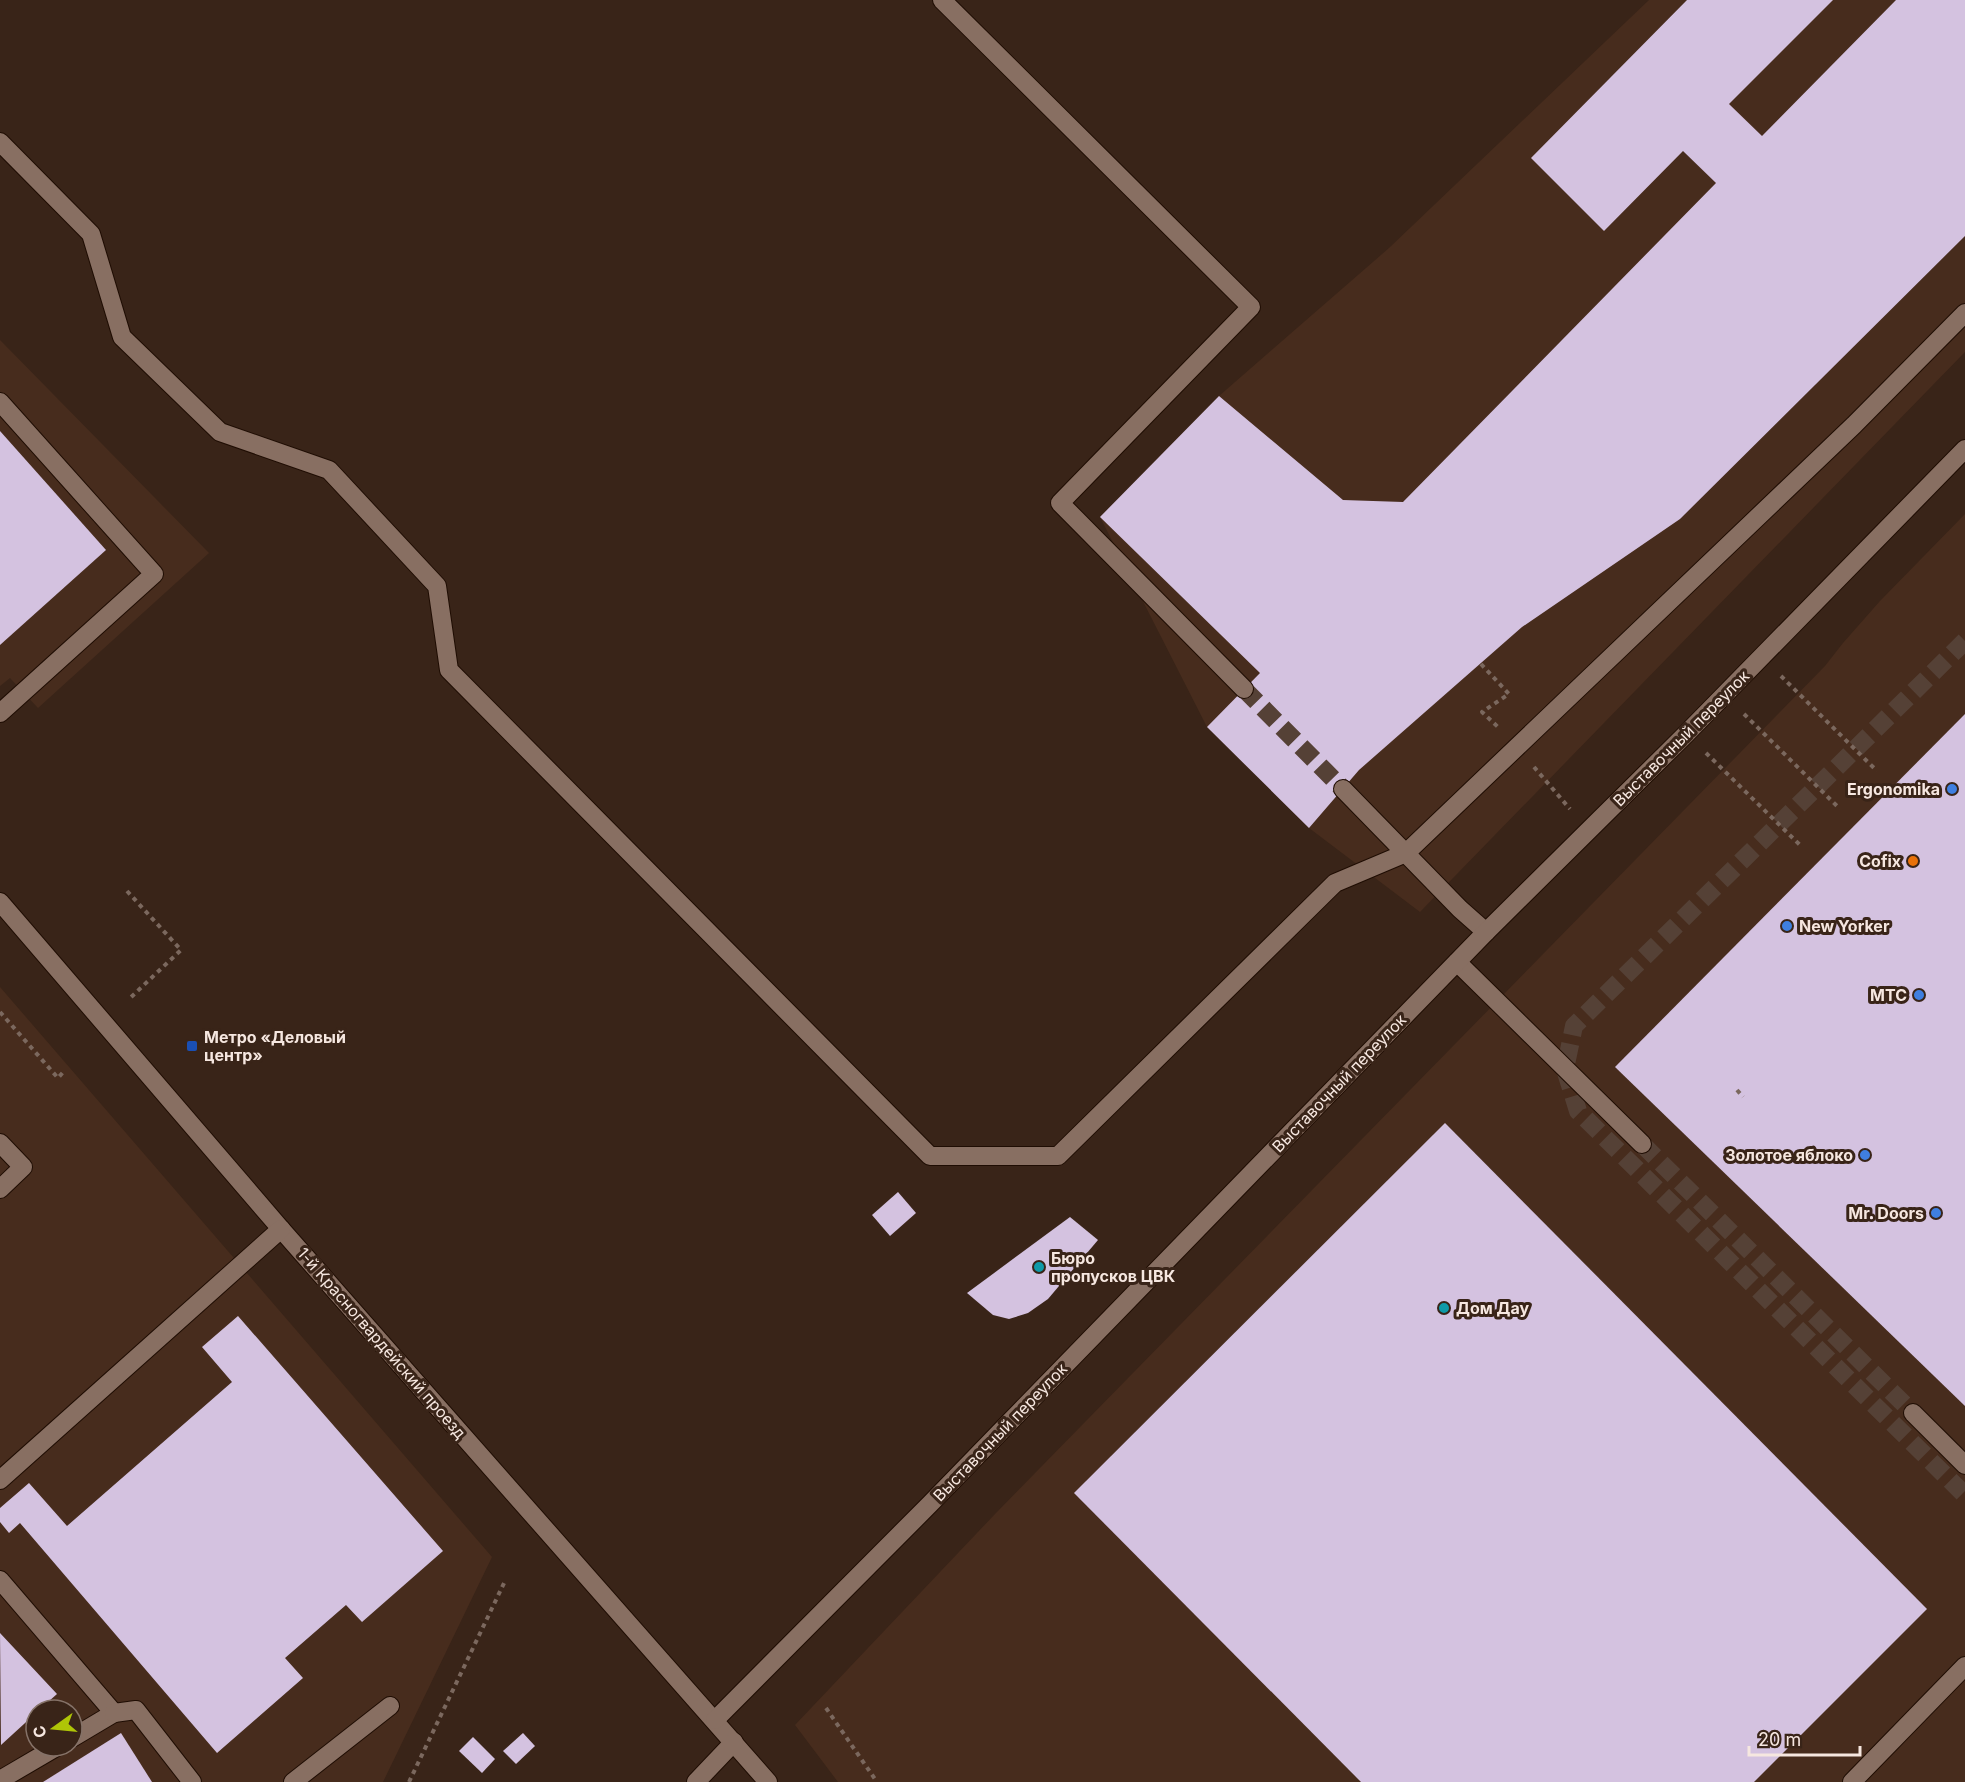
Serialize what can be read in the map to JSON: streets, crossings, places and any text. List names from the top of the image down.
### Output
{
  "streets": {
    "street": ["Выставочный переулок", "1-й Красногвардейский проезд"]
  },
  "crossings": [
    ["Выставочный переулок", "1-й Красногвардейский проезд"]
  ],
  "places": {
    "other": [
      "Ergonomika",
      "Cofix",
      "New Yorker",
      "МТС",
      "Золотое яблоко",
      "Mr. Doors",
      "Бюро пропусков ЦВК",
      "Дом Дау"
    ],
    "transit": ["Метро «Деловый центр»"]
  },
  "scale_bar": "20 m",
  "north": "left"
}
